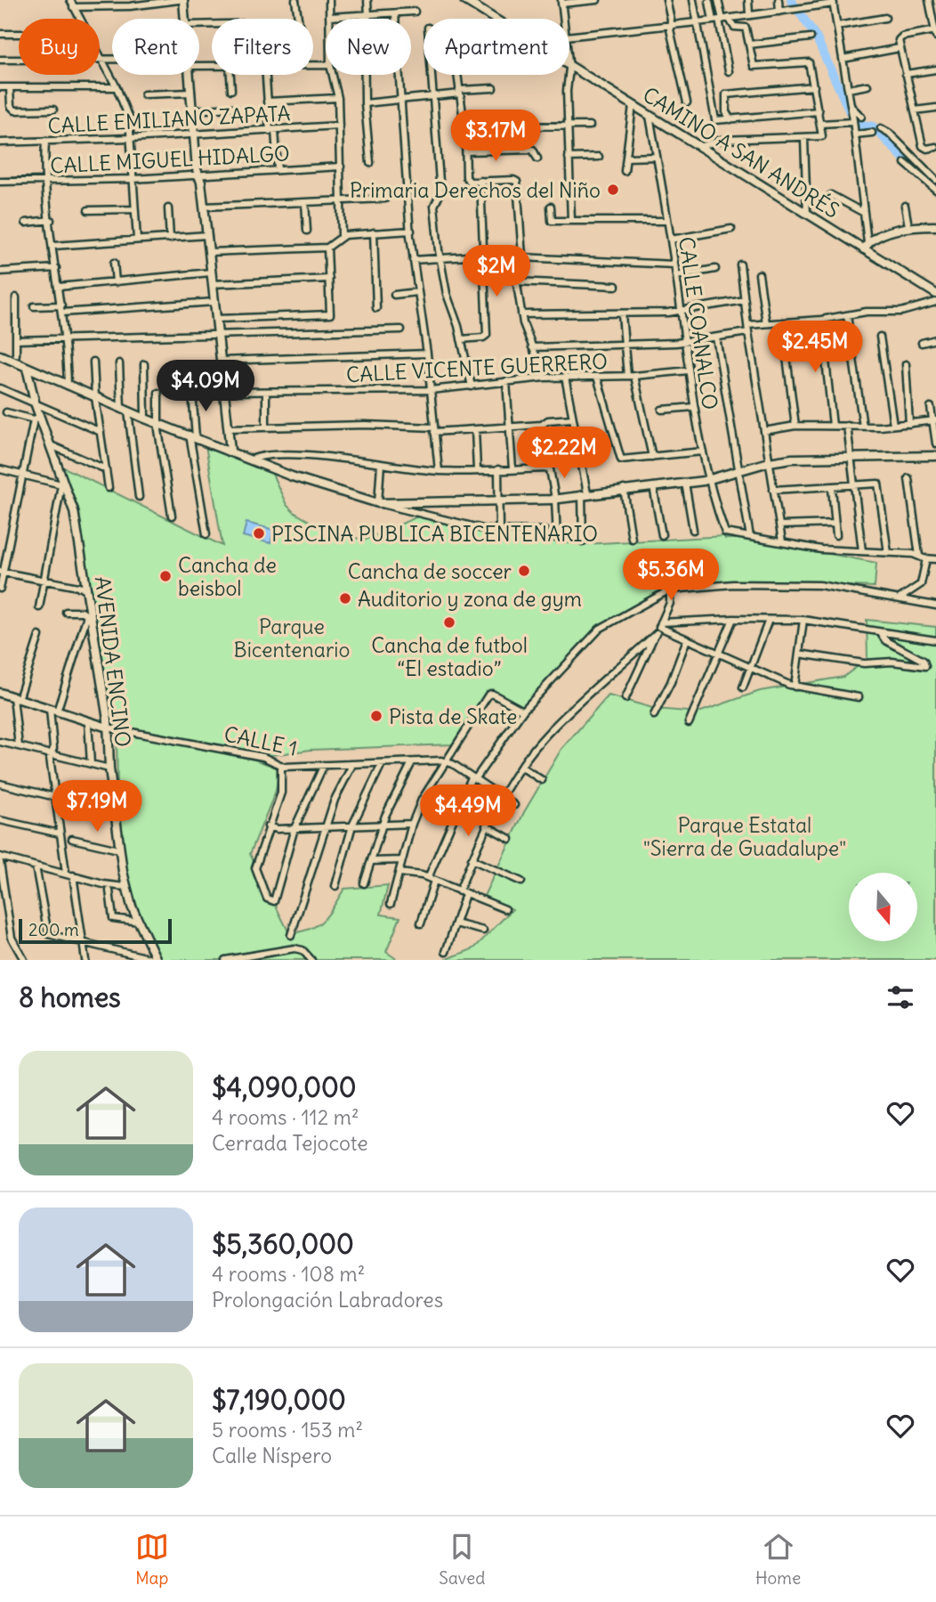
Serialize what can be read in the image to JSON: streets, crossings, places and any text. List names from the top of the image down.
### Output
{
  "streets": {
    "street": [
      "CALLE EMILIANO ZAPATA",
      "CAMINO A SAN ANDRÉS",
      "CALLE MIGUEL HIDALGO",
      "CALLE COANALCO",
      "CALLE VICENTE GUERRERO",
      "AVENIDA ENCINO",
      "CALLE 1"
    ]
  },
  "crossings": [
    ["CAMINO A SAN ANDRÉS", "CALLE COANALCO"],
    ["CALLE COANALCO", "CALLE VICENTE GUERRERO"],
    ["AVENIDA ENCINO", "CALLE 1"]
  ],
  "parks": ["Parque Bicentenario", "Parque Estatal \"Sierra de Guadalupe\""],
  "places": [
    "Primaria Derechos del Niño",
    "PISCINA PUBLICA BICENTENARIO",
    "Cancha de soccer",
    "Cancha de beisbol",
    "Auditorio y zona de gym",
    "Cancha de futbol “El estadio”",
    "Pista de Skate"
  ],
  "scale_bar": "200 m",
  "north": "bottom",
  "page": {
    "chip": [
      "Buy",
      "Rent",
      "Filters",
      "New",
      "Apartment"
    ],
    "price": [
      "$3.17M",
      "$2M",
      "$2.45M",
      "$4.09M",
      "$2.22M",
      "$5.36M",
      "$7.19M",
      "$4.49M"
    ],
    "scale": "200 m",
    "heading": "8 homes",
    "list": [
      {
        "name": "$4,090,000",
        "note": "4 rooms · 112 m² · Cerrada Tejocote"
      },
      {
        "name": "$5,360,000",
        "note": "4 rooms · 108 m² · Prolongación Labradores"
      },
      {
        "name": "$7,190,000",
        "note": "5 rooms · 153 m² · Calle Níspero"
      }
    ],
    "tabs": ["Map", "Saved", "Home"]
  }
}
